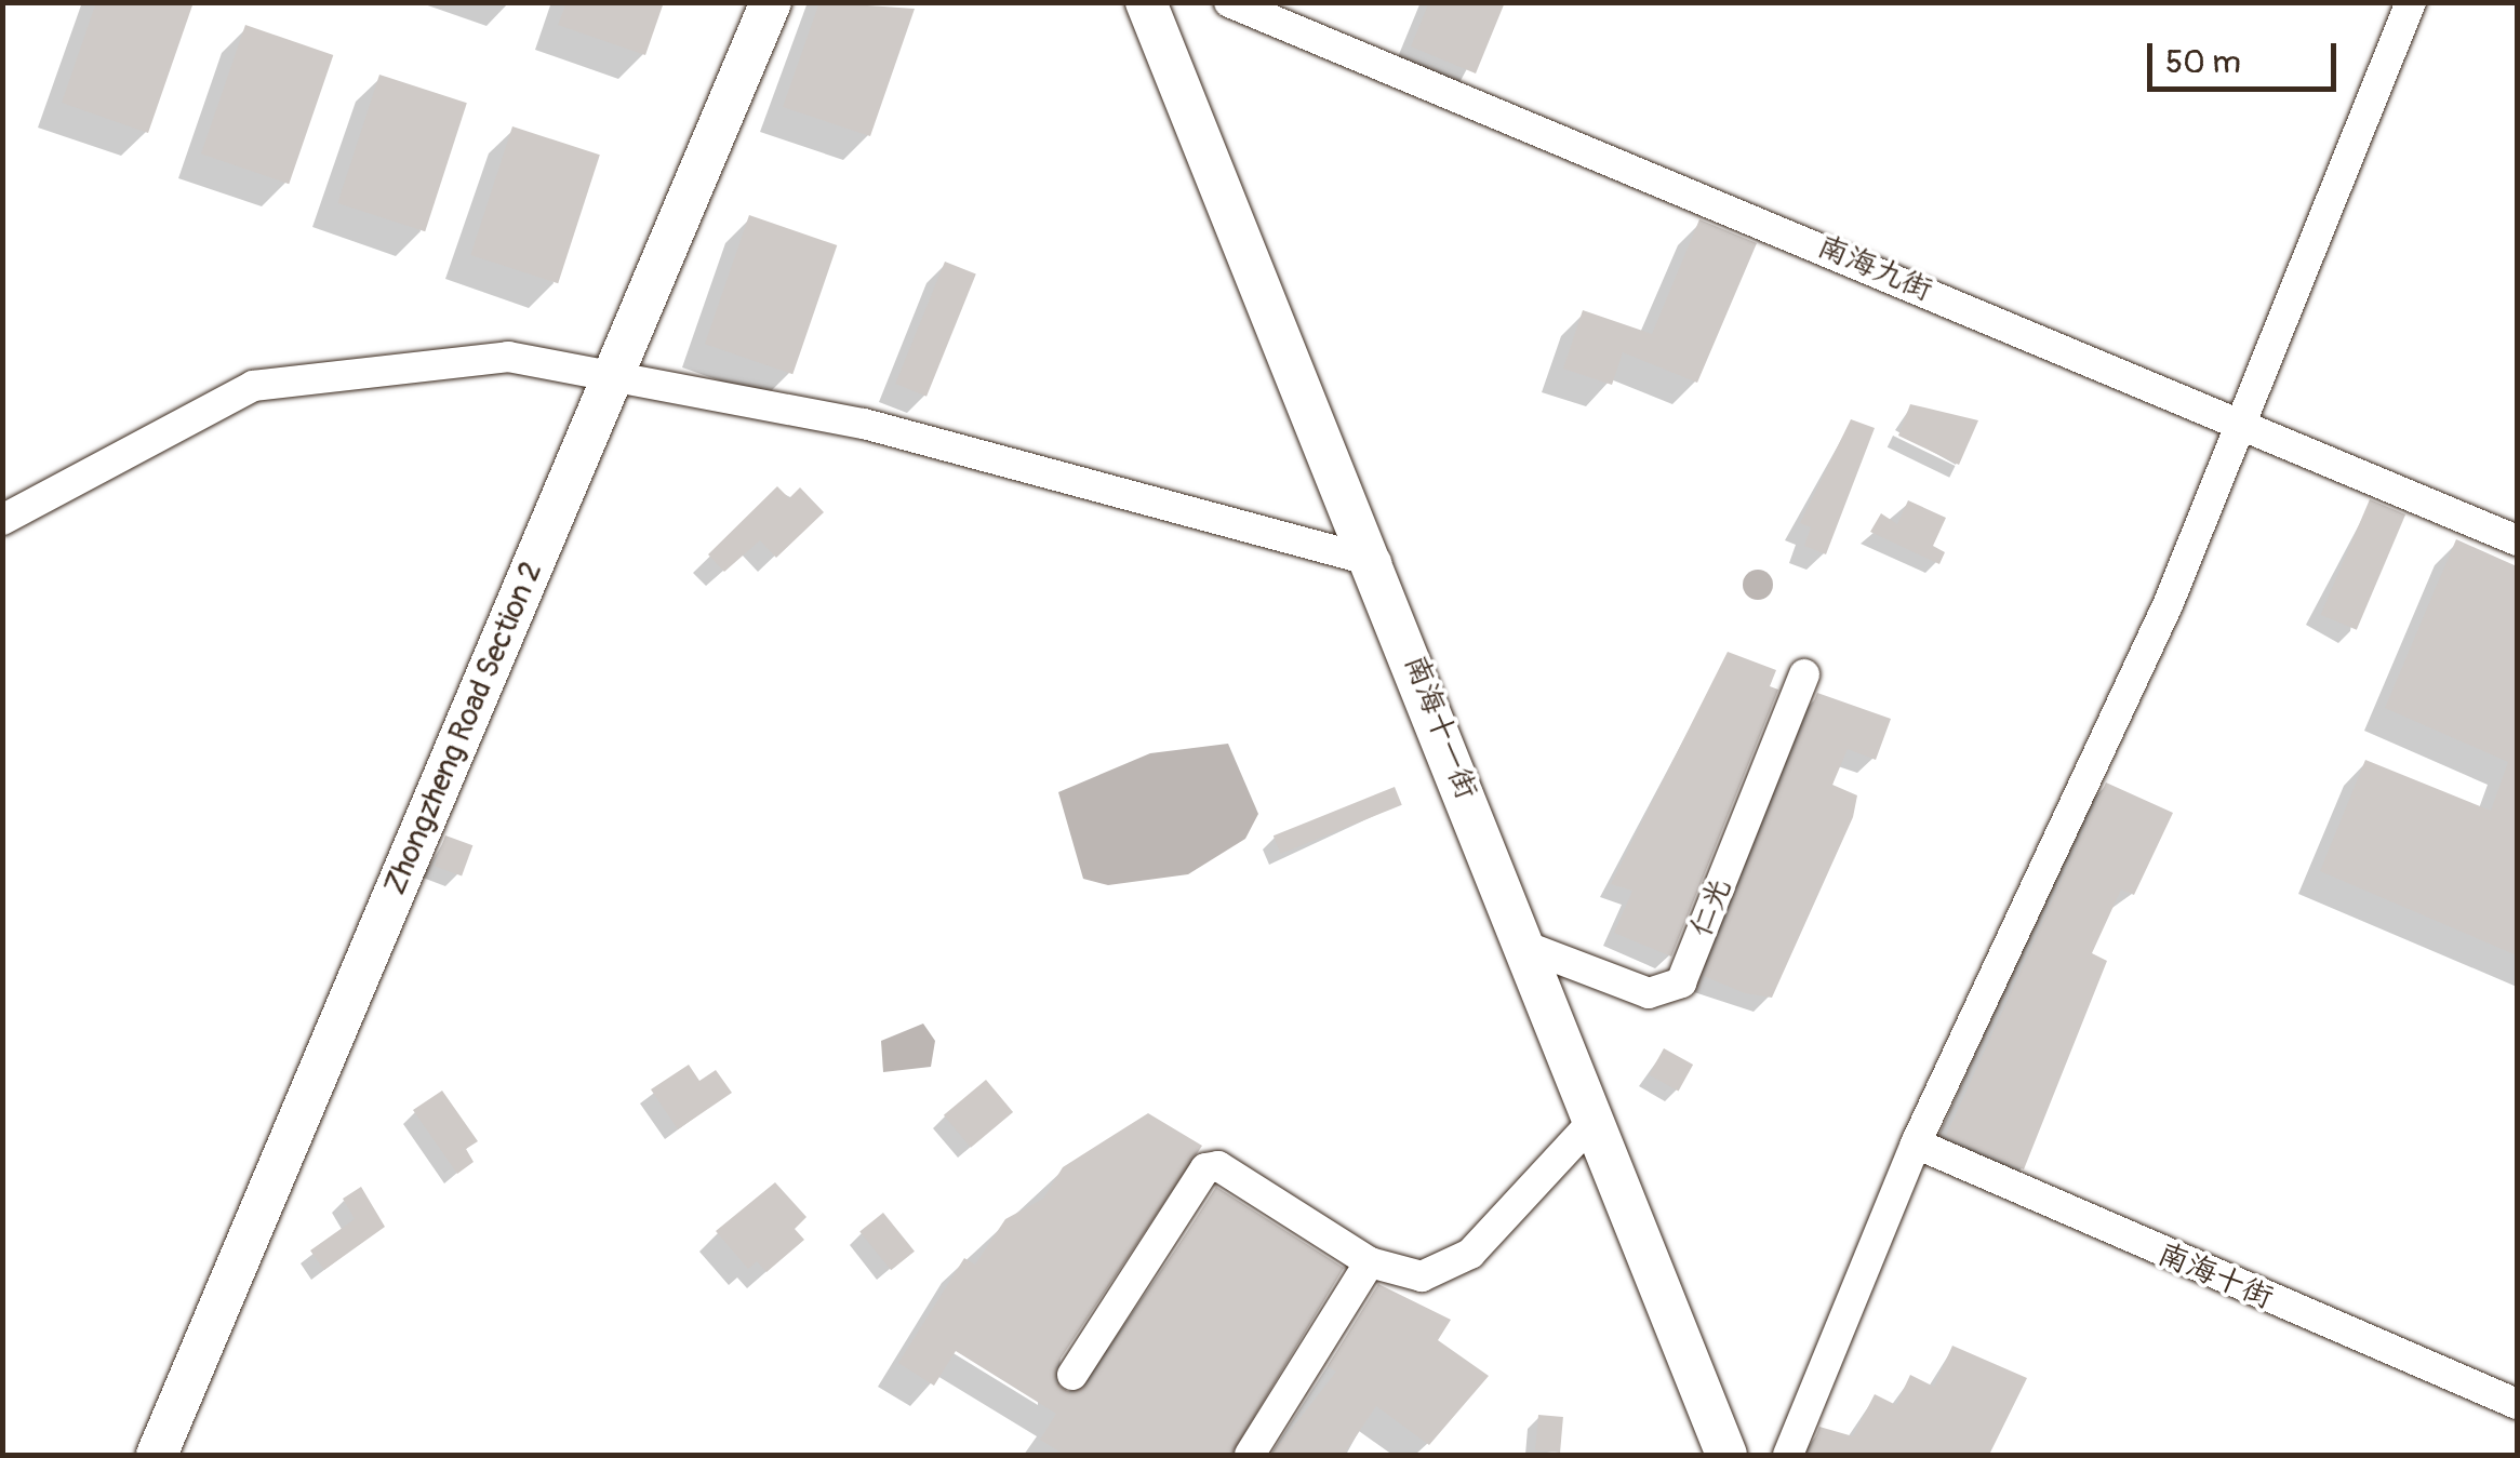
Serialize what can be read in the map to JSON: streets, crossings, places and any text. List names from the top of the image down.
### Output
{
  "streets": {
    "street": [
      "南海九街",
      "南海十一街",
      "Zhongzheng Road Section 2",
      "仁光",
      "南海十街"
    ]
  },
  "crossings": [
    ["南海十一街", "仁光"]
  ],
  "scale_bar": "50 m"
}
